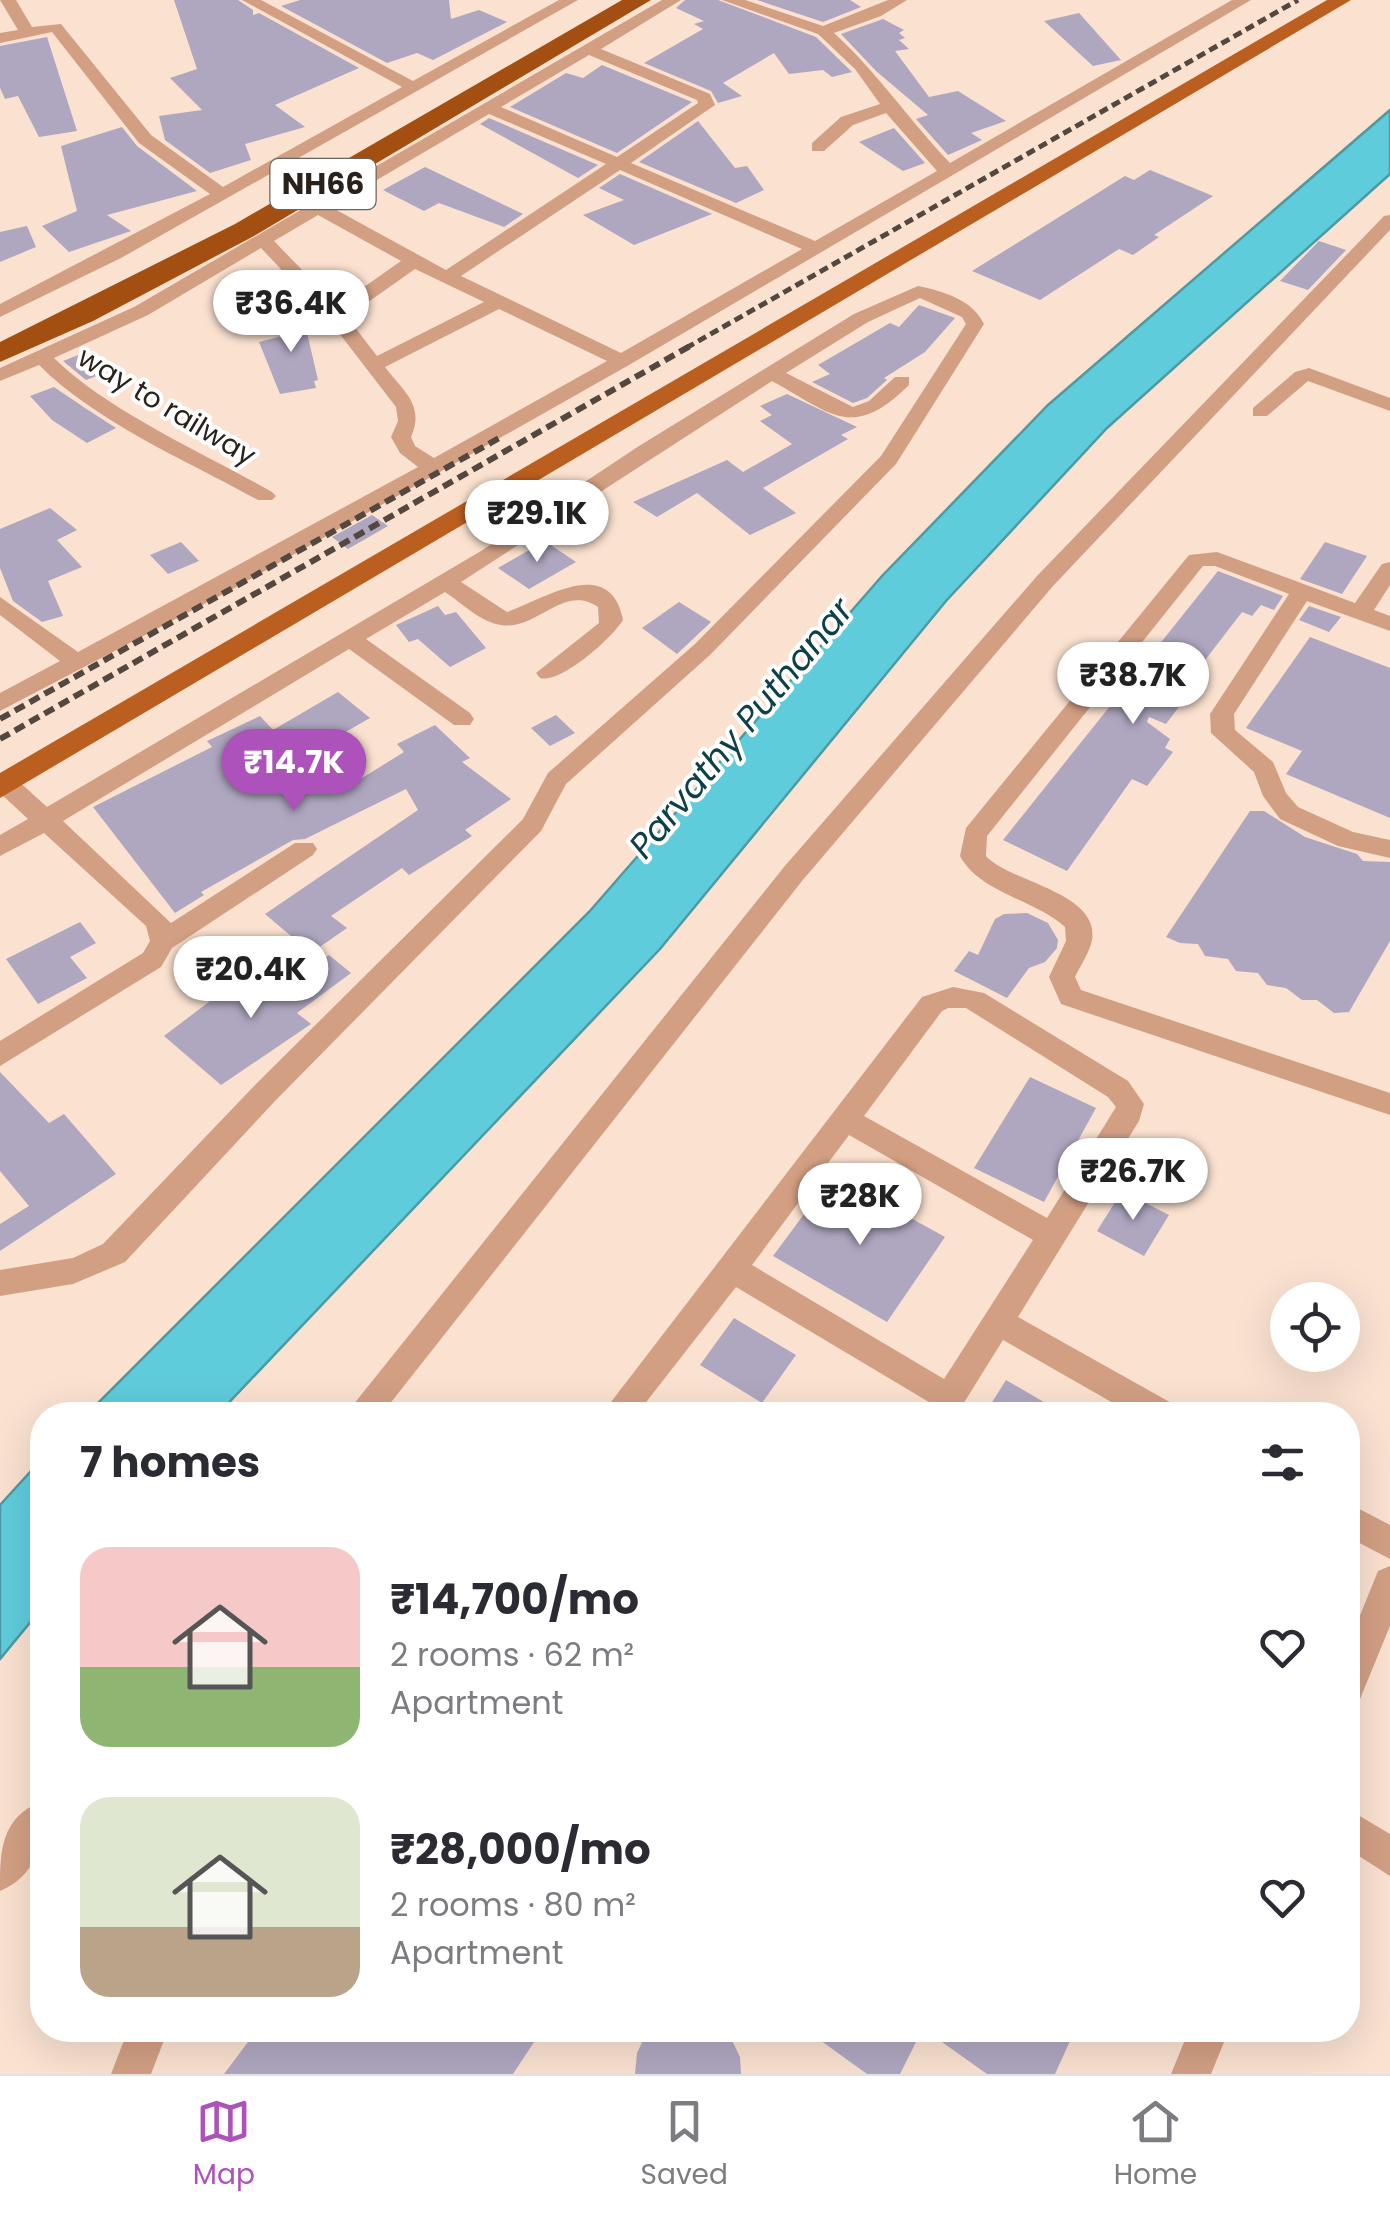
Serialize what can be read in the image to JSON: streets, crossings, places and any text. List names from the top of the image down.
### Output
{
  "streets": {
    "highway": ["NH66"],
    "street": ["way to railway"]
  },
  "water": ["Parvathy Puthanar"],
  "page": {
    "price": [
      "₹36.4K",
      "₹29.1K",
      "₹38.7K",
      "₹14.7K",
      "₹20.4K",
      "₹26.7K",
      "₹28K"
    ],
    "heading": "7 homes",
    "list": [
      {
        "name": "₹14,700/mo",
        "note": "2 rooms · 62 m² · Apartment"
      },
      {
        "name": "₹28,000/mo",
        "note": "2 rooms · 80 m² · Apartment"
      }
    ],
    "tabs": ["Map", "Saved", "Home"]
  }
}
